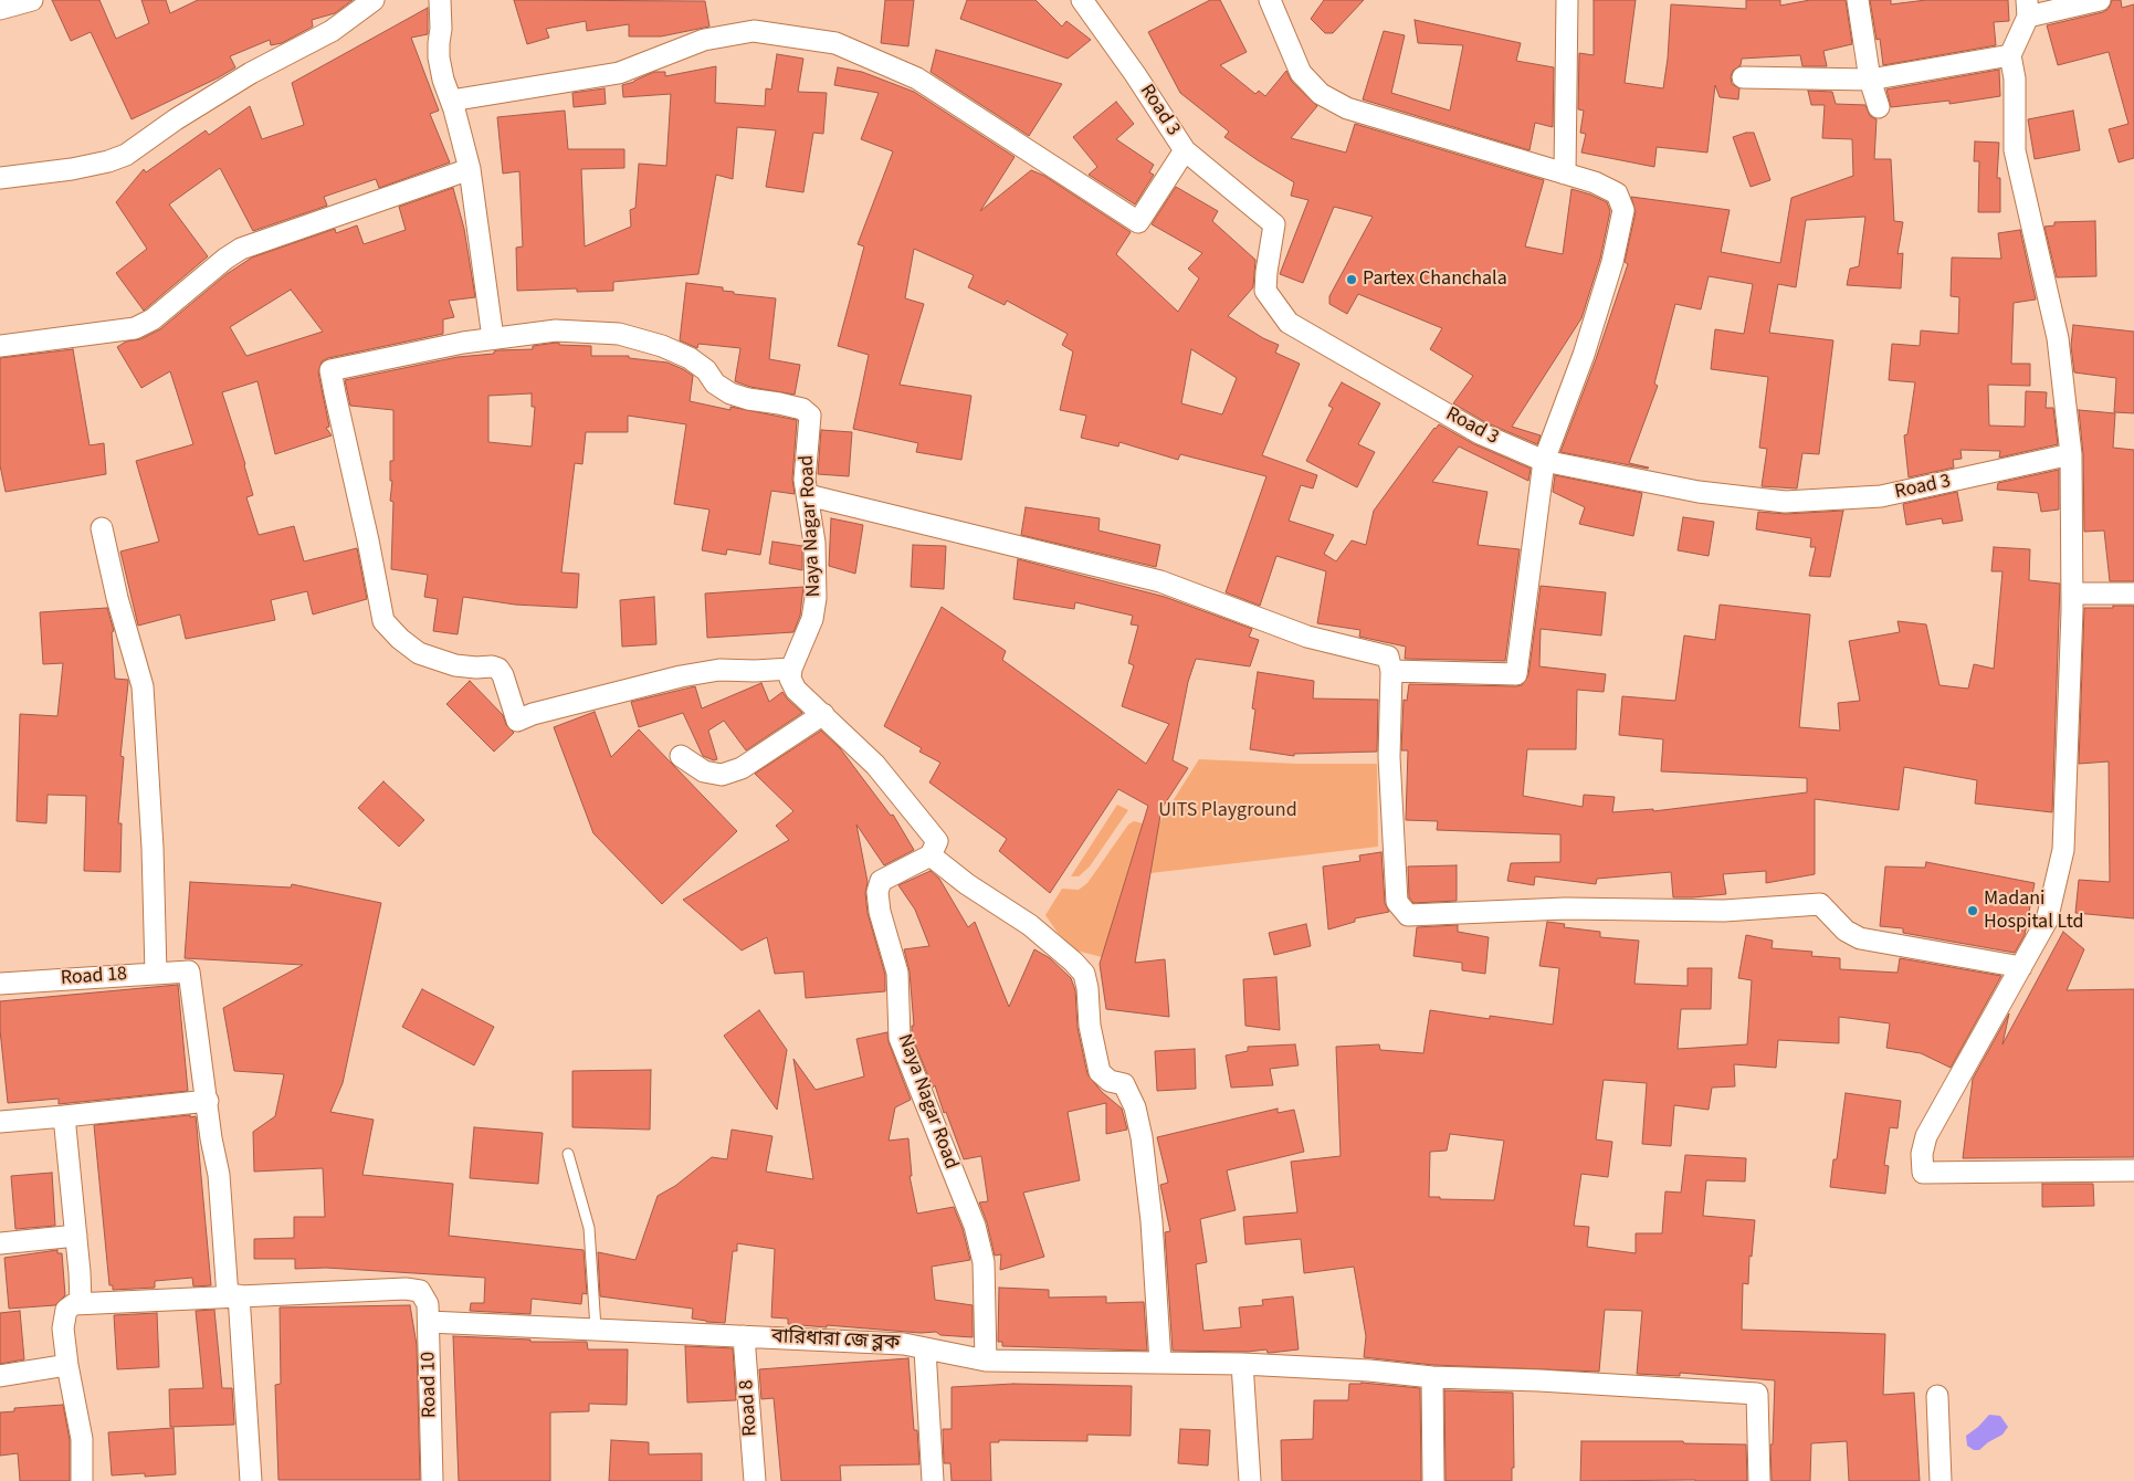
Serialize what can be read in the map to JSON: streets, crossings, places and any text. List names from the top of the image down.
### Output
{
  "streets": {
    "street": [
      "Road 3",
      "Naya Nagar Road",
      "Road 18",
      "বারিধারা জে ব্লক",
      "Road 10",
      "Road 8"
    ]
  },
  "crossings": [
    ["Naya Nagar Road", "বারিধারা জে ব্লক"],
    ["বারিধারা জে ব্লক", "Road 10"],
    ["বারিধারা জে ব্লক", "Road 8"]
  ],
  "parks": ["UITS Playground"],
  "places": ["Partex Chanchala", "Madani Hospital Ltd"]
}
